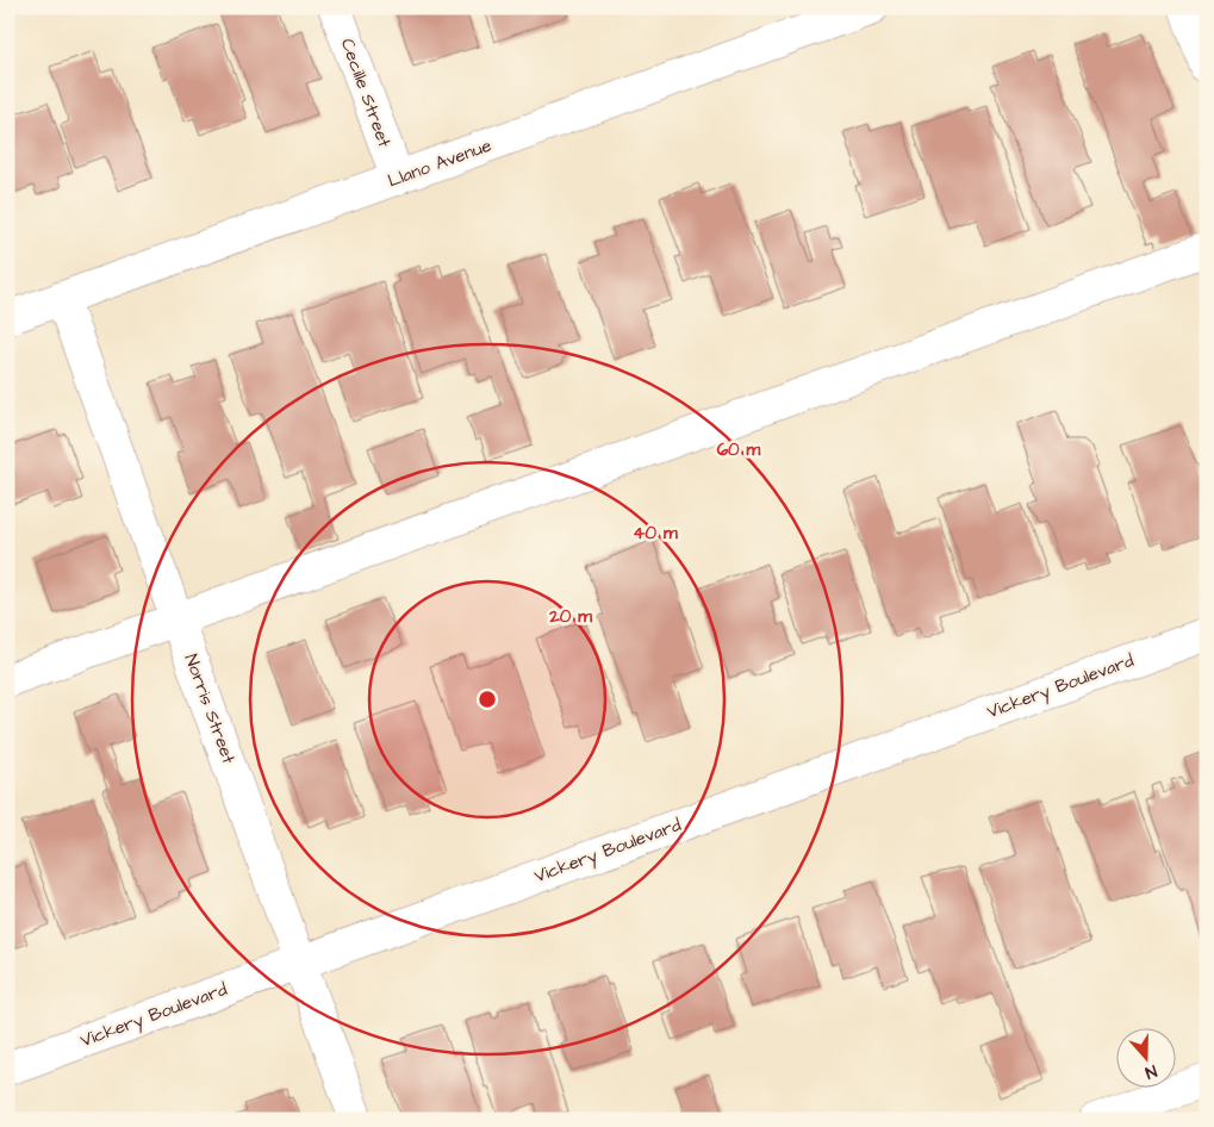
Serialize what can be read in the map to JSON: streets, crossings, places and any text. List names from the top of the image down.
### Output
{
  "streets": {
    "street": [
      "Cecille Street",
      "Llano Avenue",
      "Vickery Boulevard",
      "Norris Street"
    ]
  },
  "crossings": [
    ["Cecille Street", "Llano Avenue"],
    ["Llano Avenue", "Norris Street"],
    ["Vickery Boulevard", "Norris Street"]
  ],
  "north": "bottom",
  "rings": ["60 m", "40 m", "20 m"]
}
